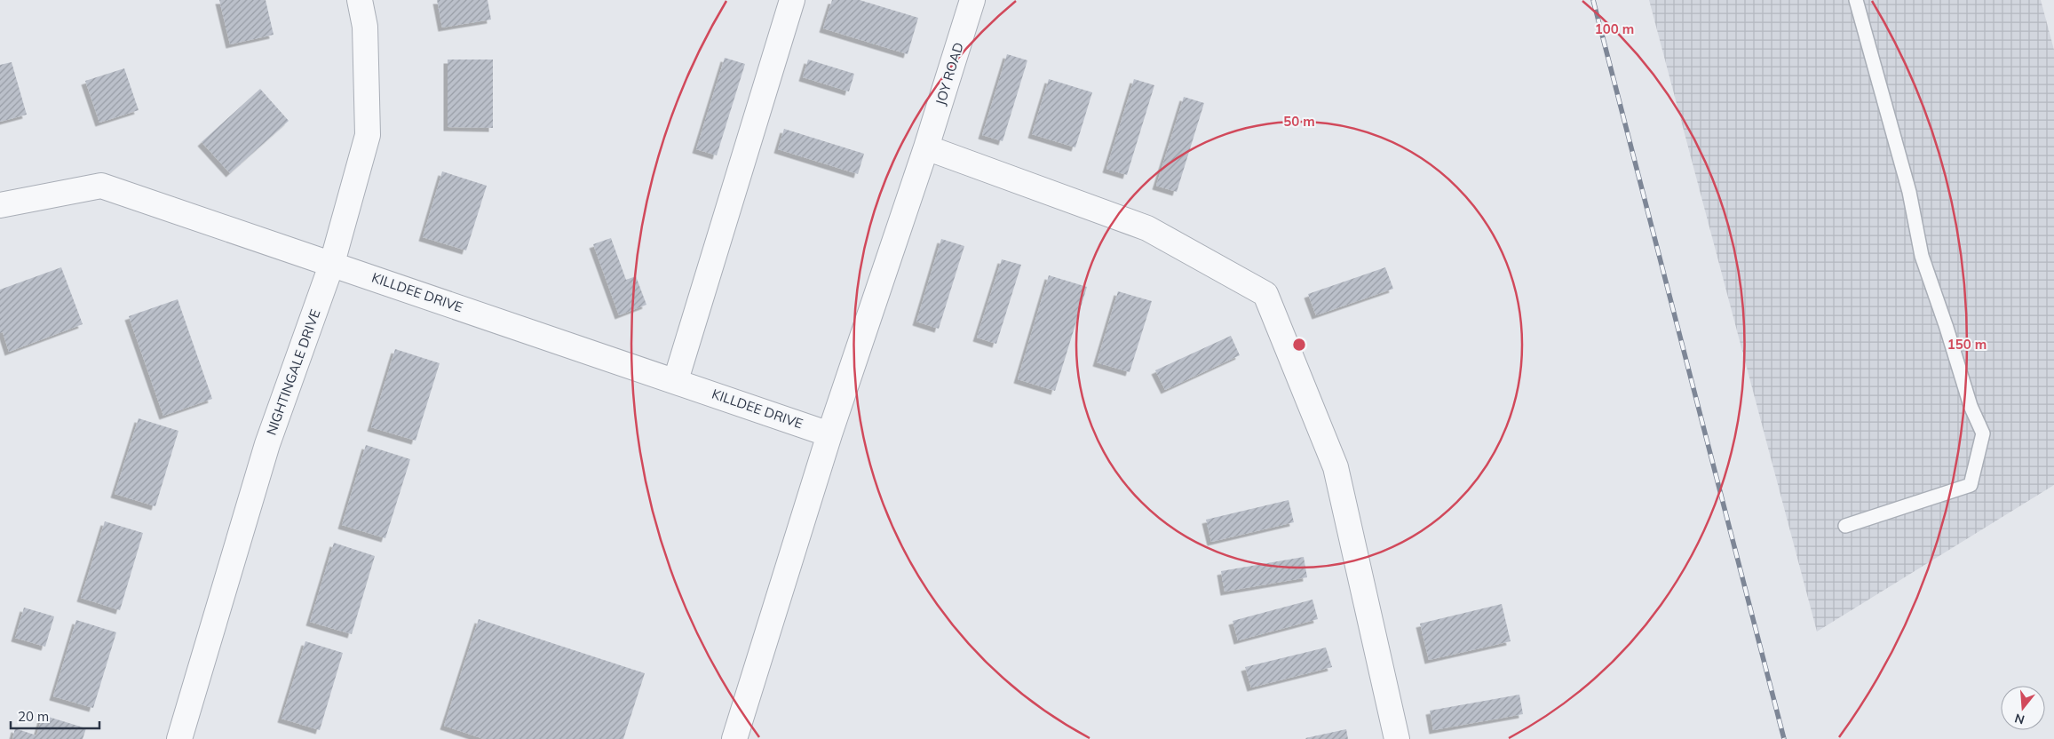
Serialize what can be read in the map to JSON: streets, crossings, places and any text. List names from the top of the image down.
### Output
{
  "streets": {
    "street": ["JOY ROAD", "KILLDEE DRIVE", "NIGHTINGALE DRIVE"]
  },
  "crossings": [
    ["JOY ROAD", "KILLDEE DRIVE"],
    ["KILLDEE DRIVE", "NIGHTINGALE DRIVE"]
  ],
  "scale_bar": "20 m",
  "north": "bottom",
  "rings": ["100 m", "50 m", "150 m"]
}
